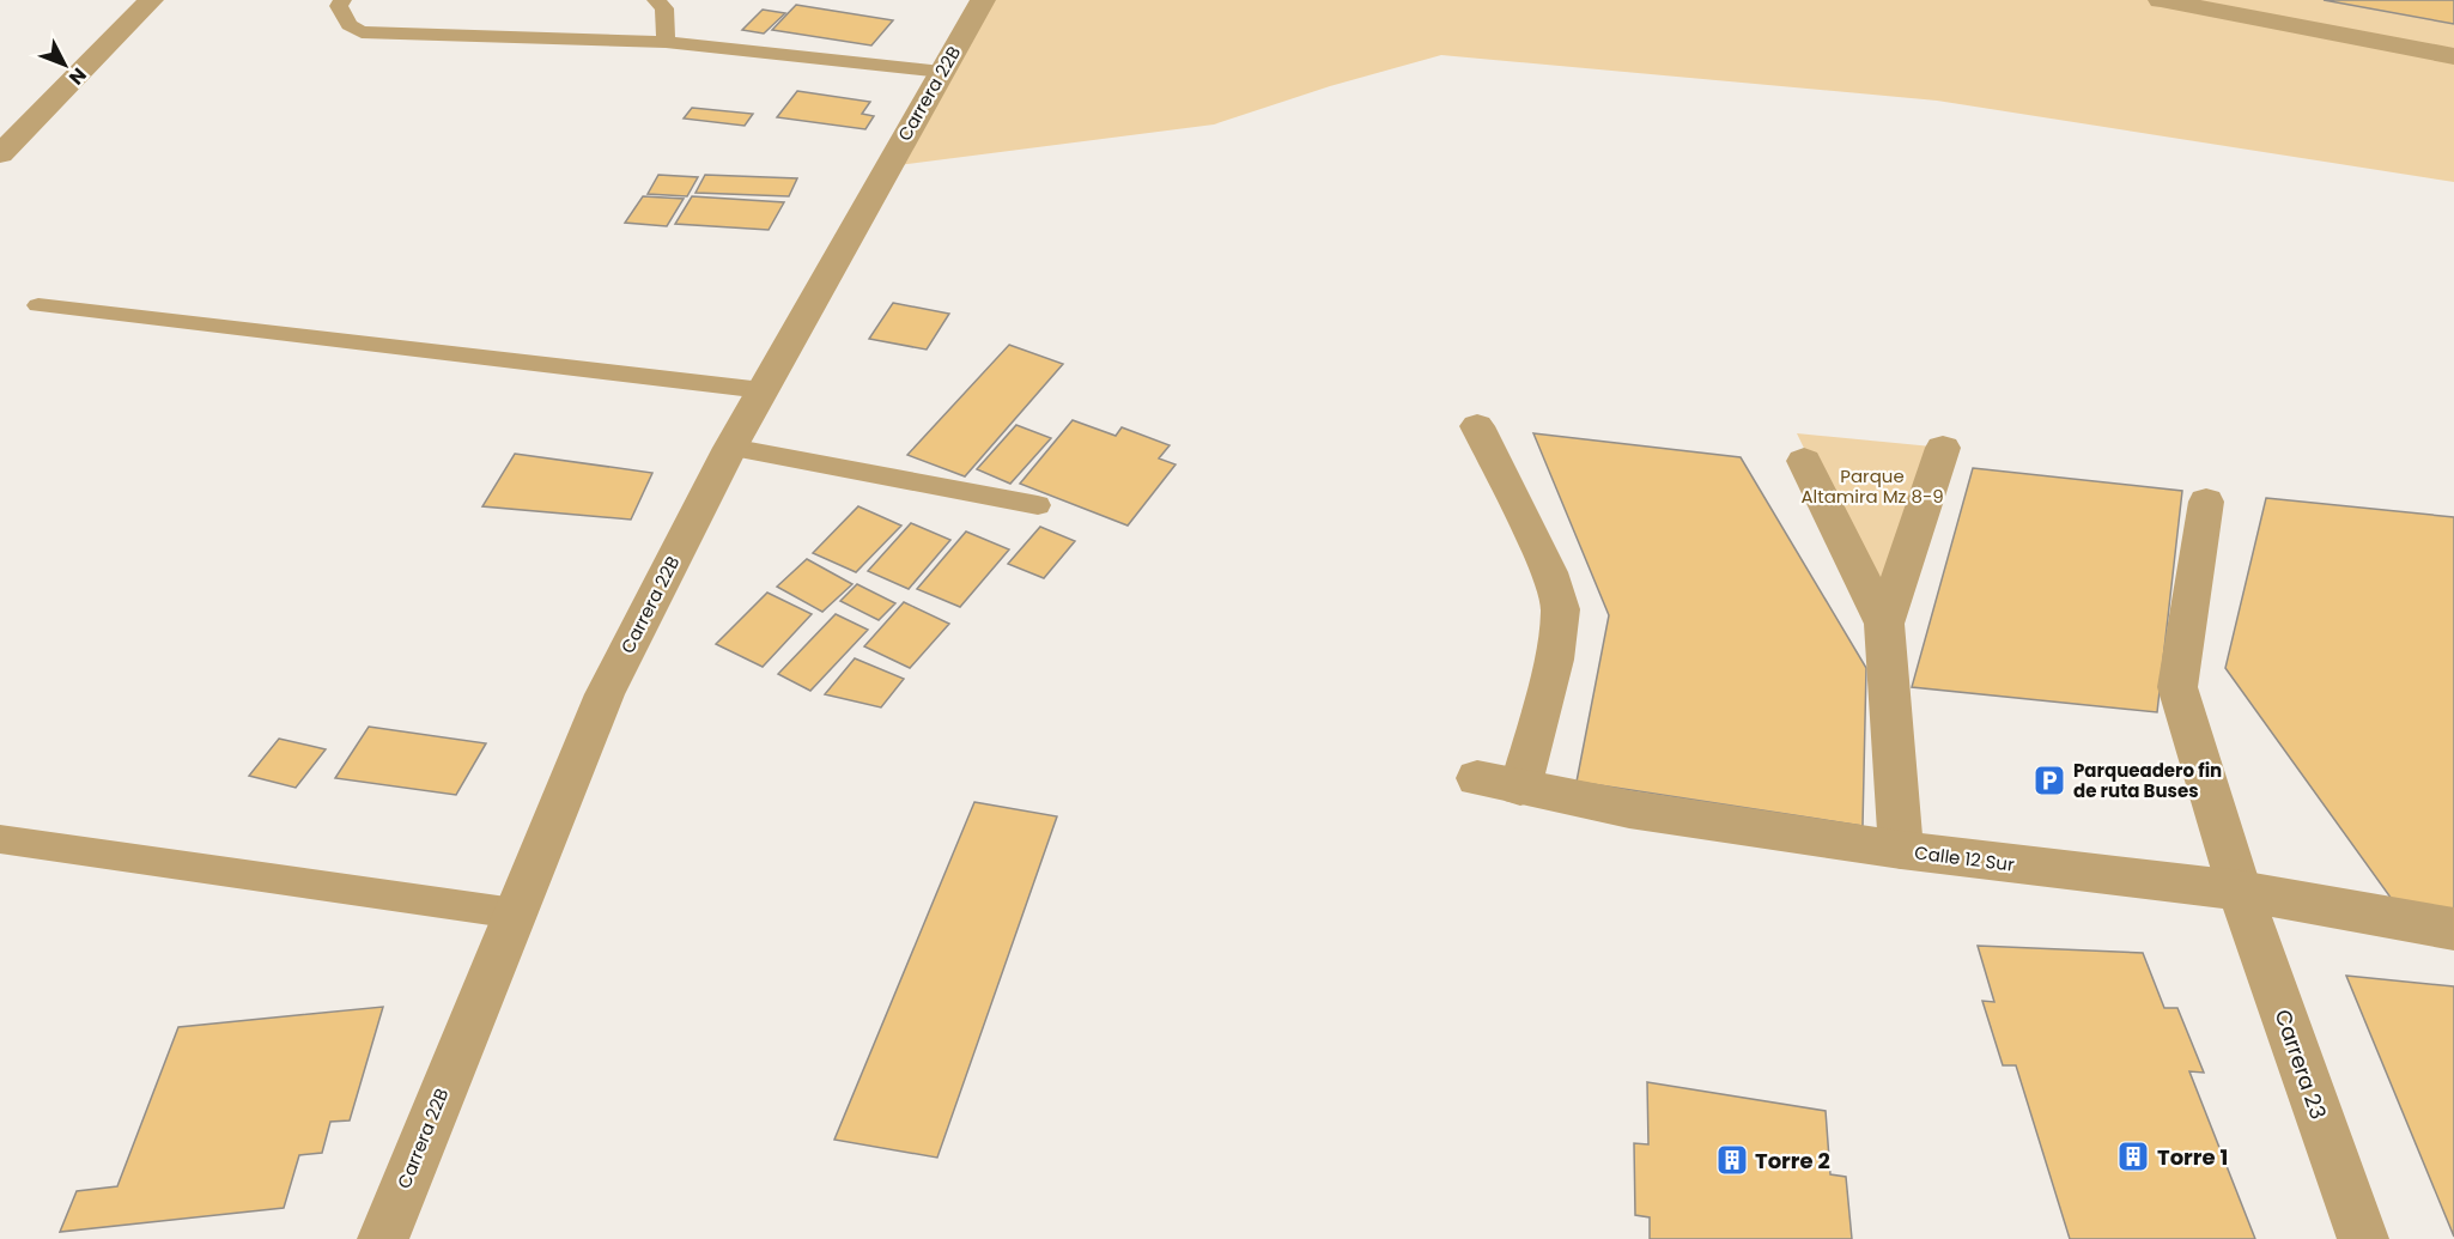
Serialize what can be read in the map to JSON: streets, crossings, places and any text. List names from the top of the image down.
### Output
{
  "streets": {
    "street": ["Carrera 22B", "Calle 12 Sur", "Carrera 23"]
  },
  "crossings": [
    ["Calle 12 Sur", "Carrera 23"]
  ],
  "parks": ["Parque Altamira Mz 8-9"],
  "places": {
    "parking": ["Parqueadero fin de ruta Buses"],
    "building": ["Torre 1", "Torre 2"]
  },
  "north": "bottom right"
}
